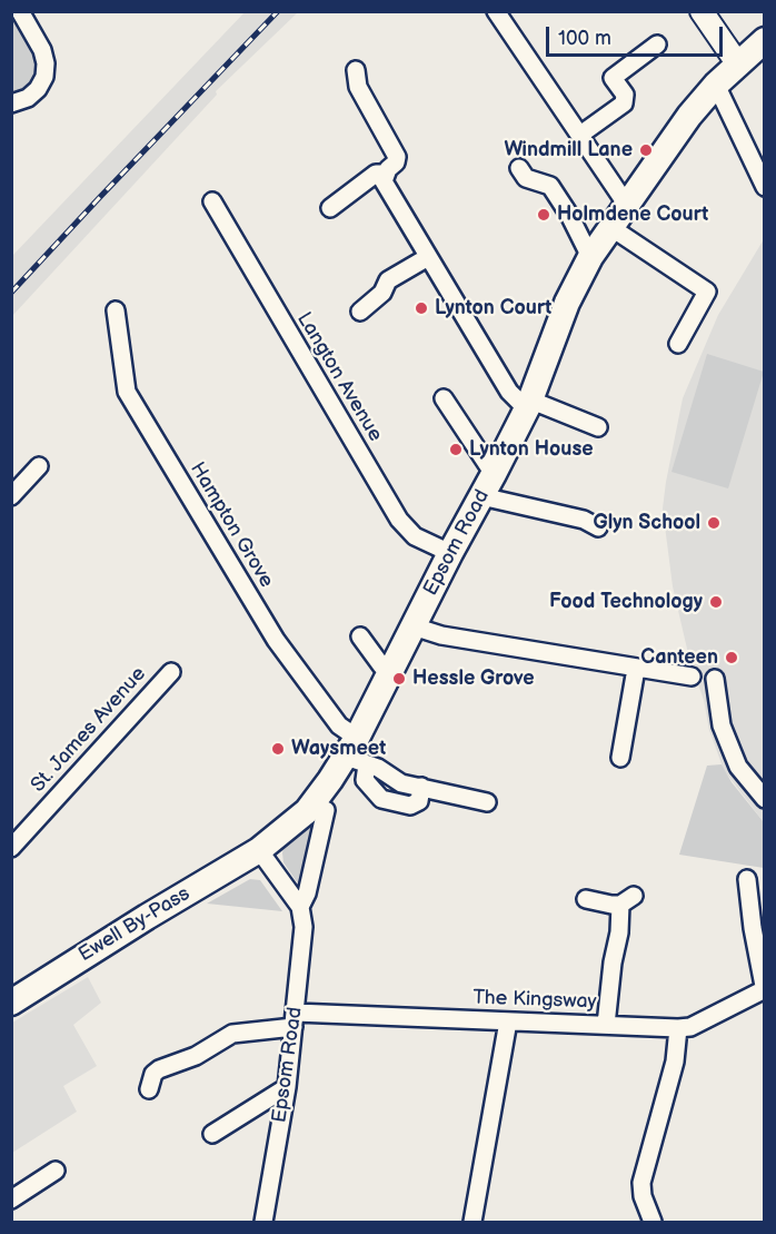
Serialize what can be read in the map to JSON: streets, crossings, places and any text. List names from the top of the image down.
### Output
{
  "streets": {
    "highway": ["Epsom Road", "Ewell By-Pass"],
    "street": [
      "Langton Avenue",
      "Hampton Grove",
      "St. James Avenue",
      "The Kingsway"
    ]
  },
  "crossings": [
    ["Langton Avenue", "Epsom Road"],
    ["Hampton Grove", "Epsom Road"],
    ["Epsom Road", "Ewell By-Pass"],
    ["Epsom Road", "The Kingsway"]
  ],
  "places": [
    "Windmill Lane",
    "Holmdene Court",
    "Lynton Court",
    "Lynton House",
    "Glyn School",
    "Food Technology",
    "Canteen",
    "Hessle Grove",
    "Waysmeet"
  ],
  "scale_bar": "100 m"
}
